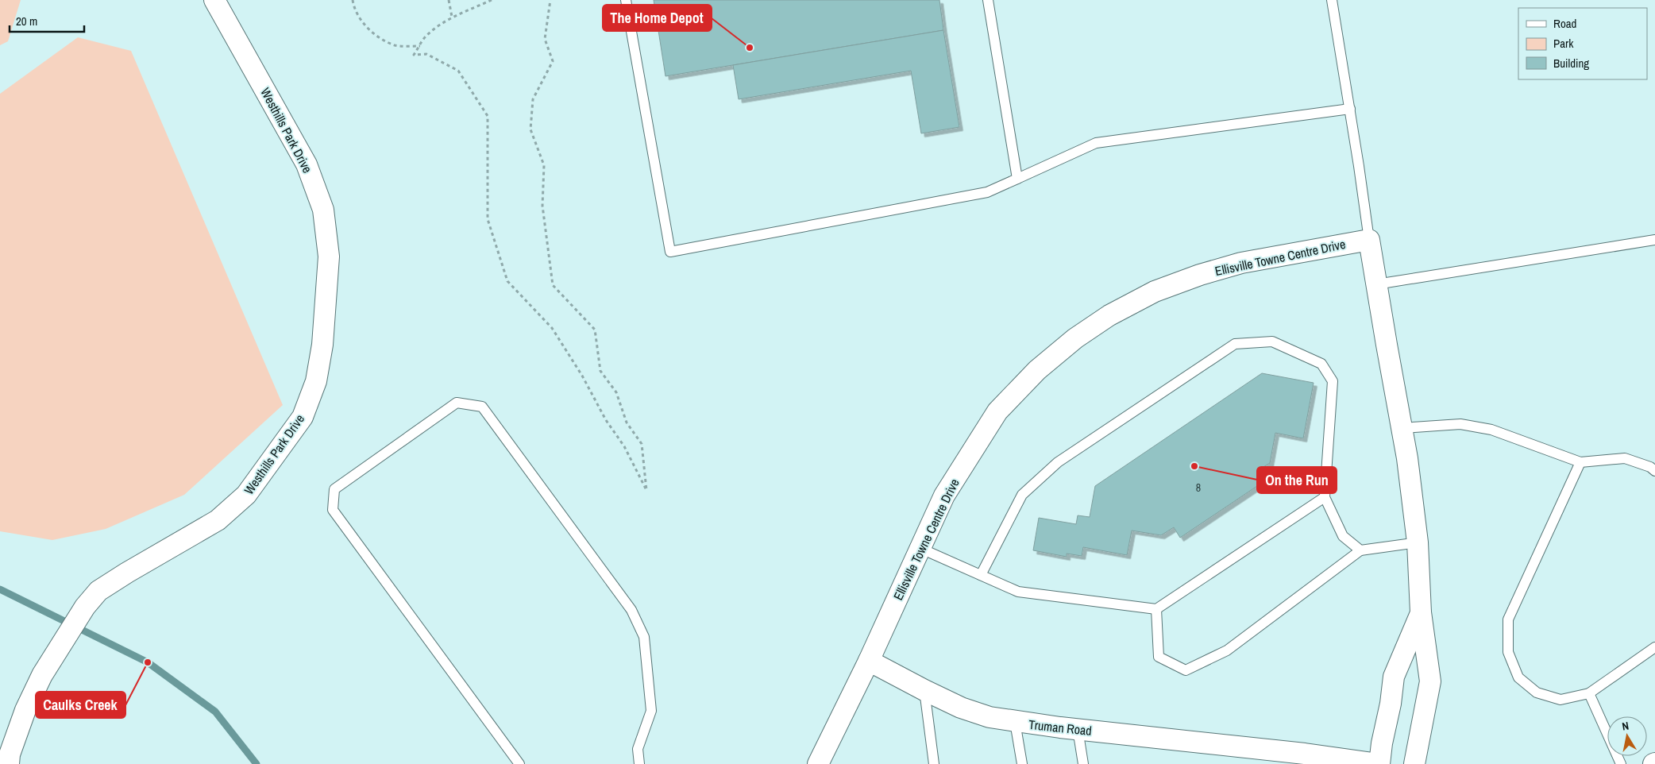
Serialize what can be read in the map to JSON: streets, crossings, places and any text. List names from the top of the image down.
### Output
{
  "streets": {
    "street": ["Westhills Park Drive", "Ellisville Towne Centre Drive", "Truman Road"]
  },
  "crossings": [
    ["Ellisville Towne Centre Drive", "Truman Road"]
  ],
  "places": ["The Home Depot", "On the Run", "Caulks Creek"],
  "house_numbers": ["8"],
  "legend": ["Road", "Park", "Building"],
  "scale_bar": "20 m",
  "north": "top"
}
